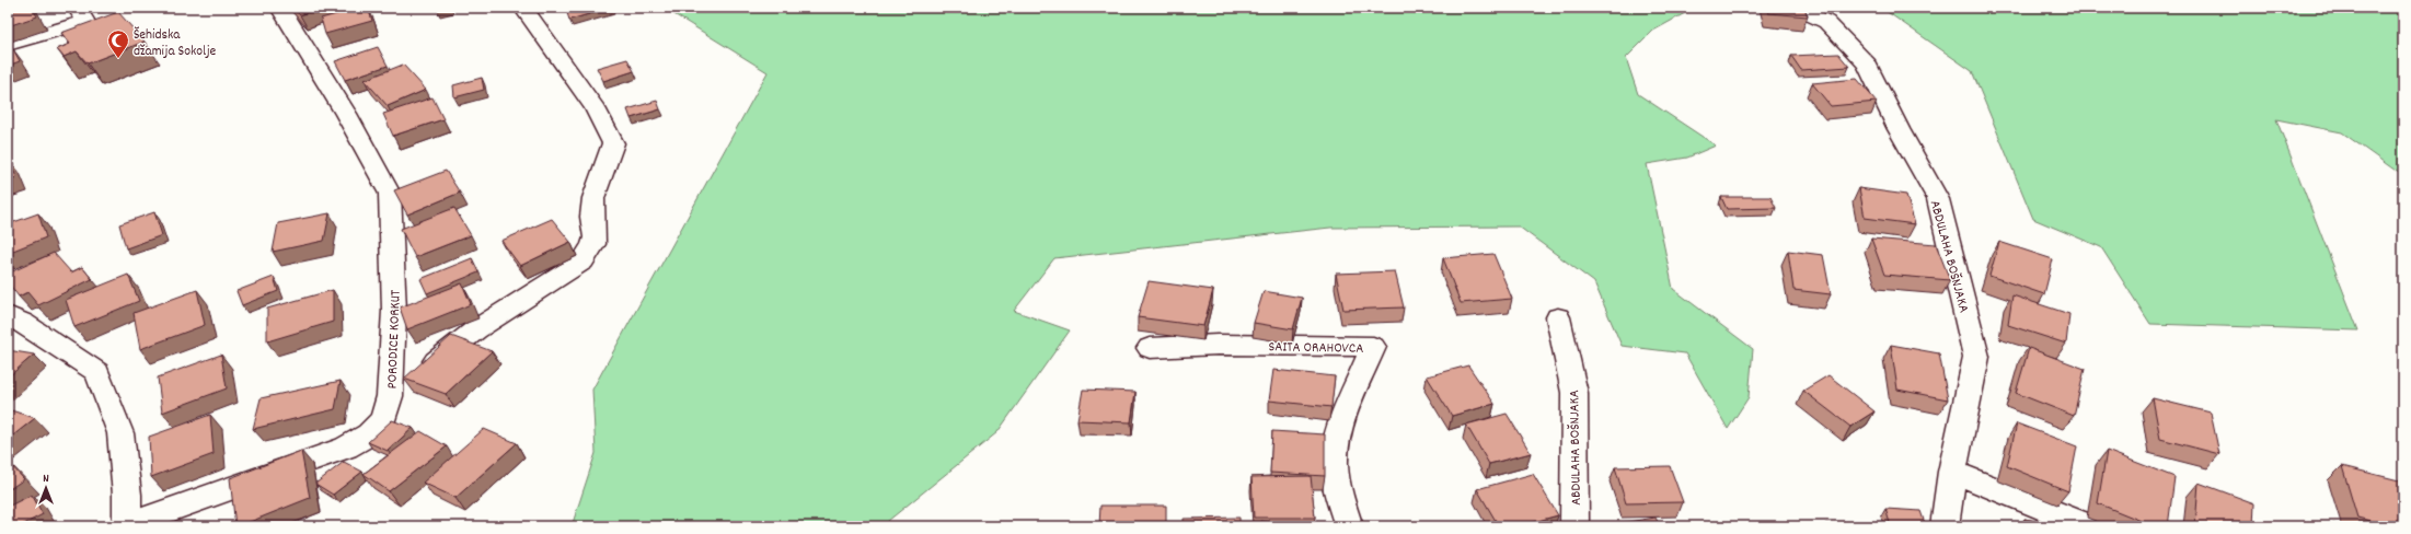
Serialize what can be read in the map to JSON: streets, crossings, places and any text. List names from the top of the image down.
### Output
{
  "streets": {
    "street": ["ABDULAHA BOŠNJAKA", "PORODICE KORKUT", "SAITA ORAHOVCA"]
  },
  "places": {
    "mosque": ["Šehidska džamija Sokolje"]
  },
  "north": "top"
}
